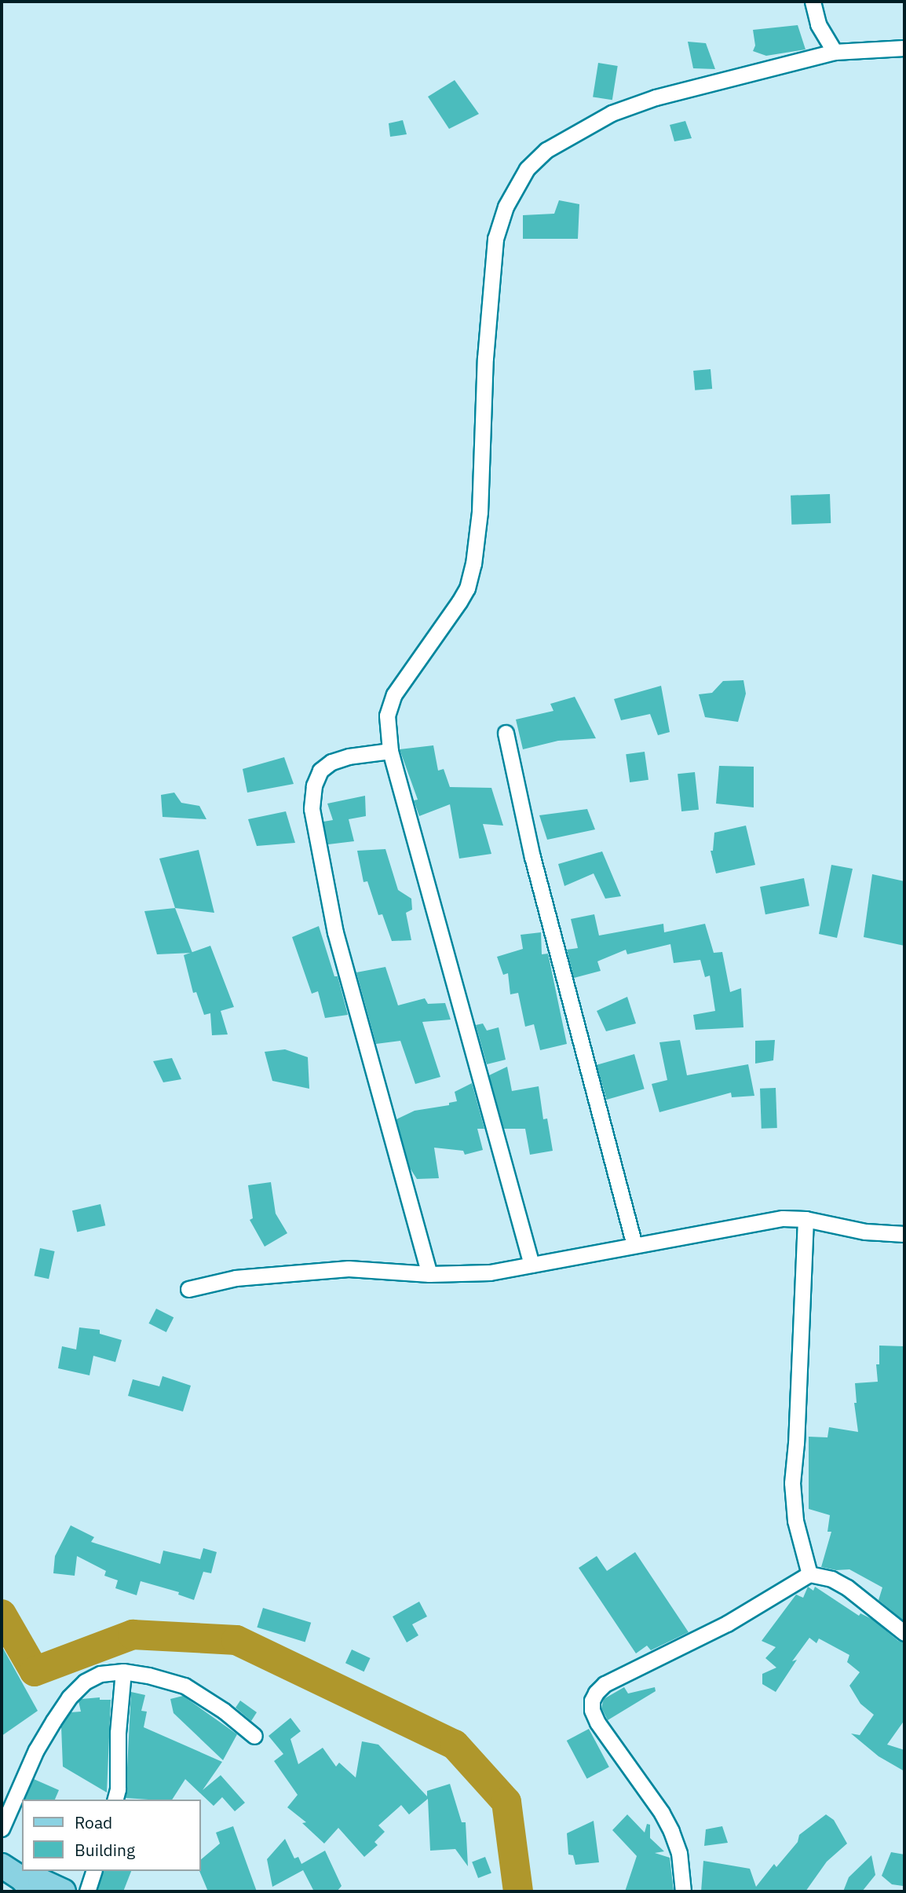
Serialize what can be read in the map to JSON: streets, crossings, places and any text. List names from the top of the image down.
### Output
{
  "legend": ["Road", "Building"]
}
